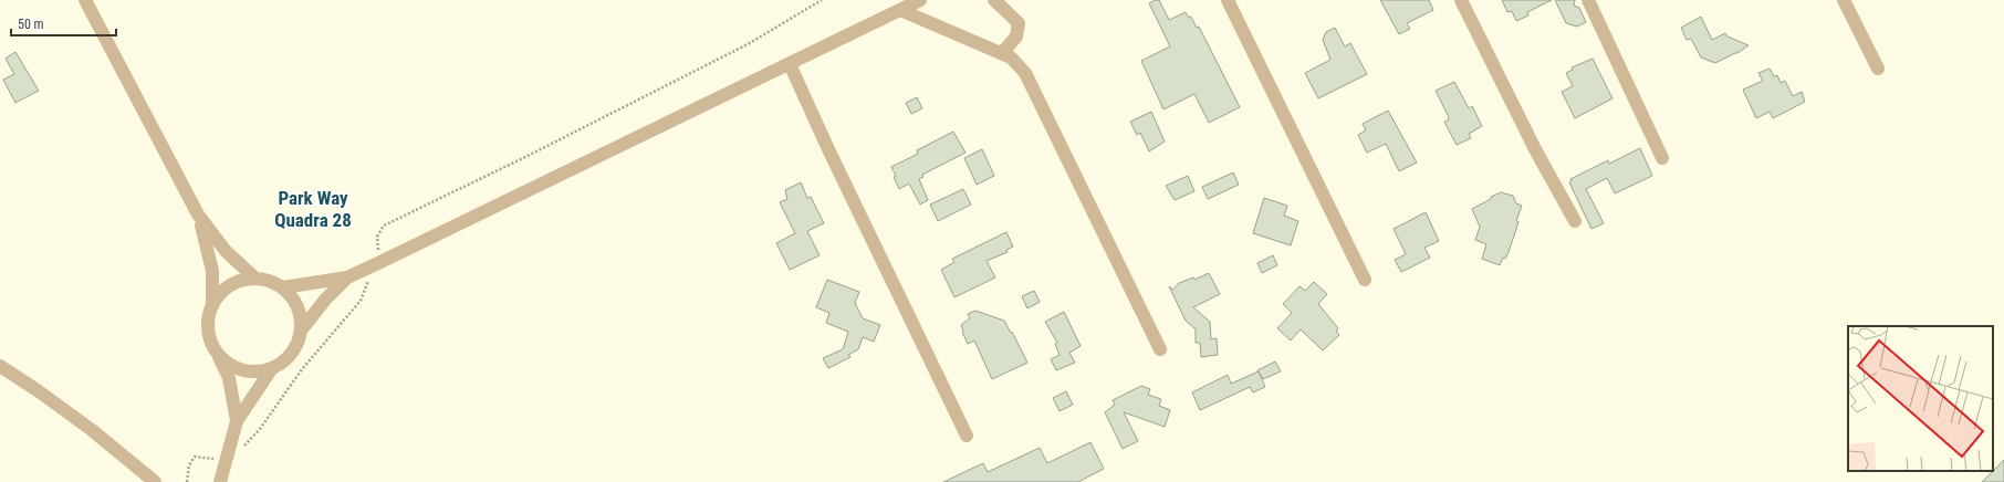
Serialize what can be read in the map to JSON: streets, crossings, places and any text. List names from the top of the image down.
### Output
{
  "districts": ["Park Way Quadra 28"],
  "scale_bar": "50 m"
}
